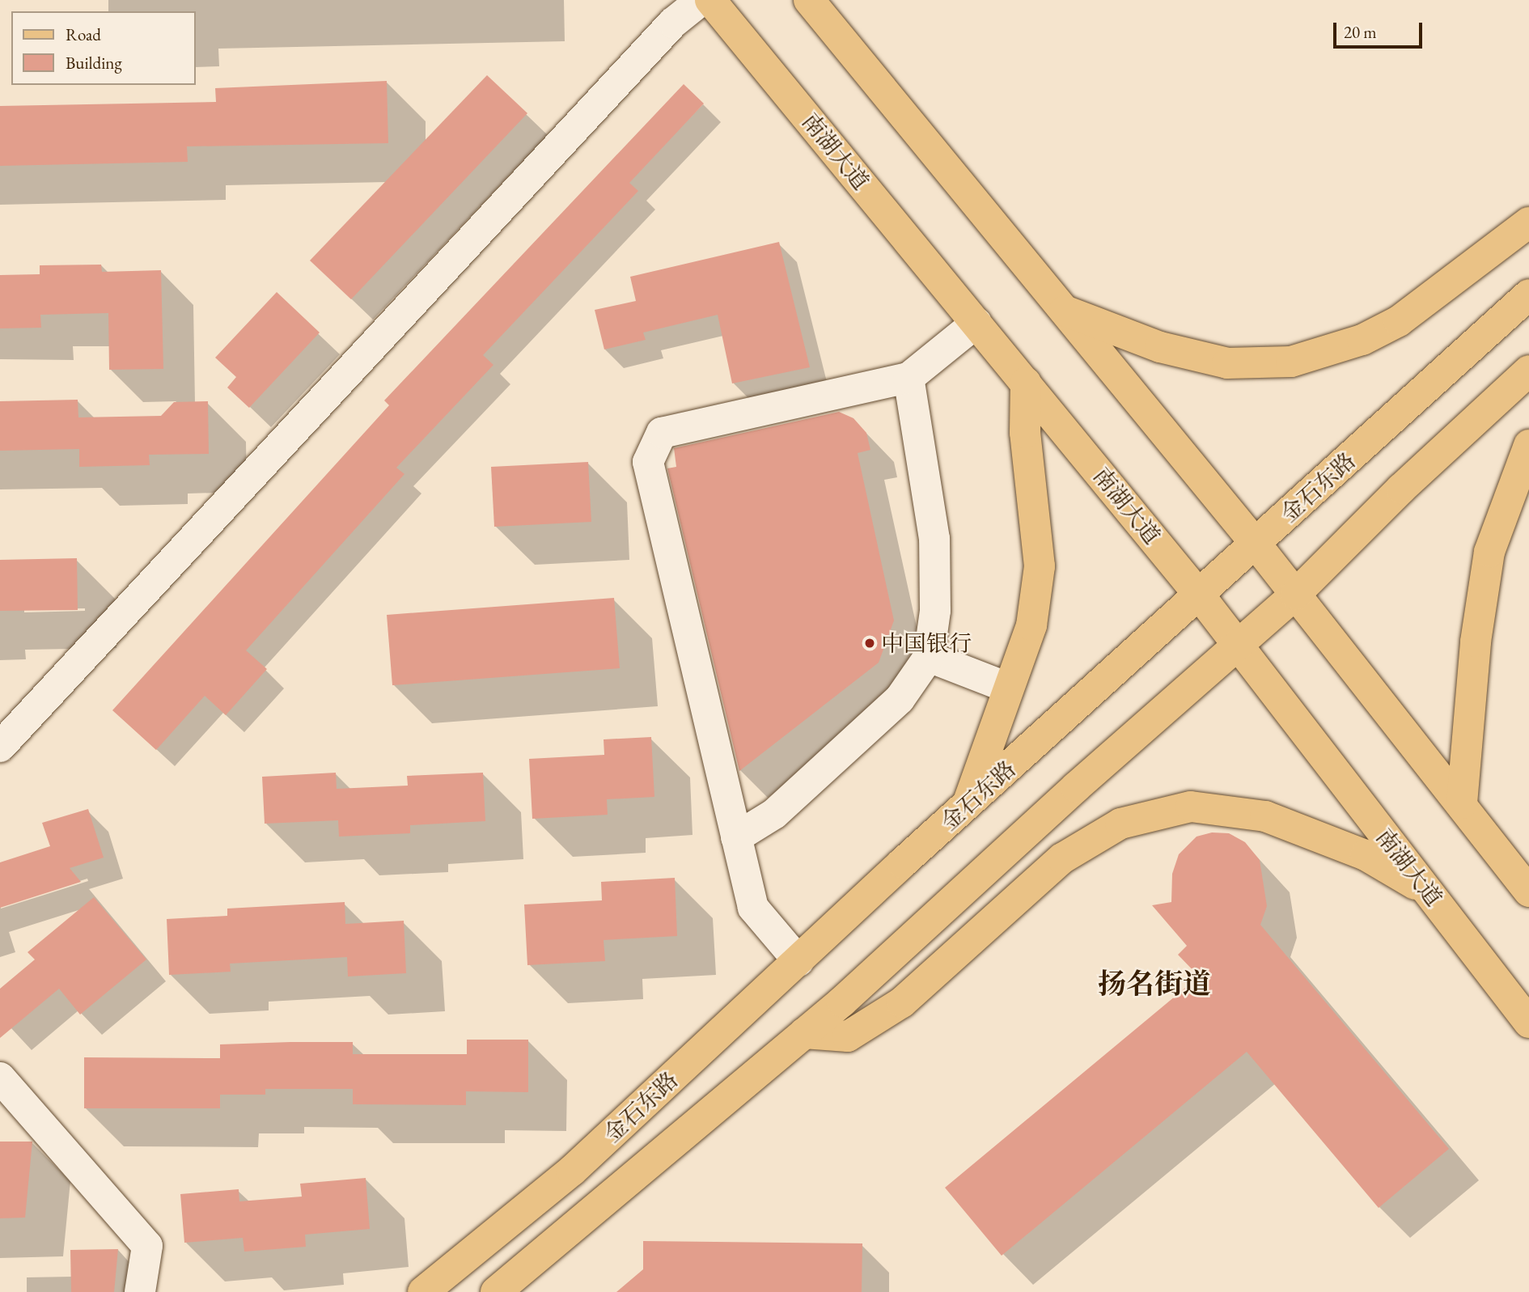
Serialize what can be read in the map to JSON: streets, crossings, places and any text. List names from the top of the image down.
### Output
{
  "streets": {
    "main road": ["南湖大道", "金石东路"]
  },
  "crossings": [
    ["南湖大道", "金石东路"]
  ],
  "districts": ["扬名街道"],
  "places": ["中国银行"],
  "legend": ["Road", "Building"],
  "scale_bar": "20 m"
}
